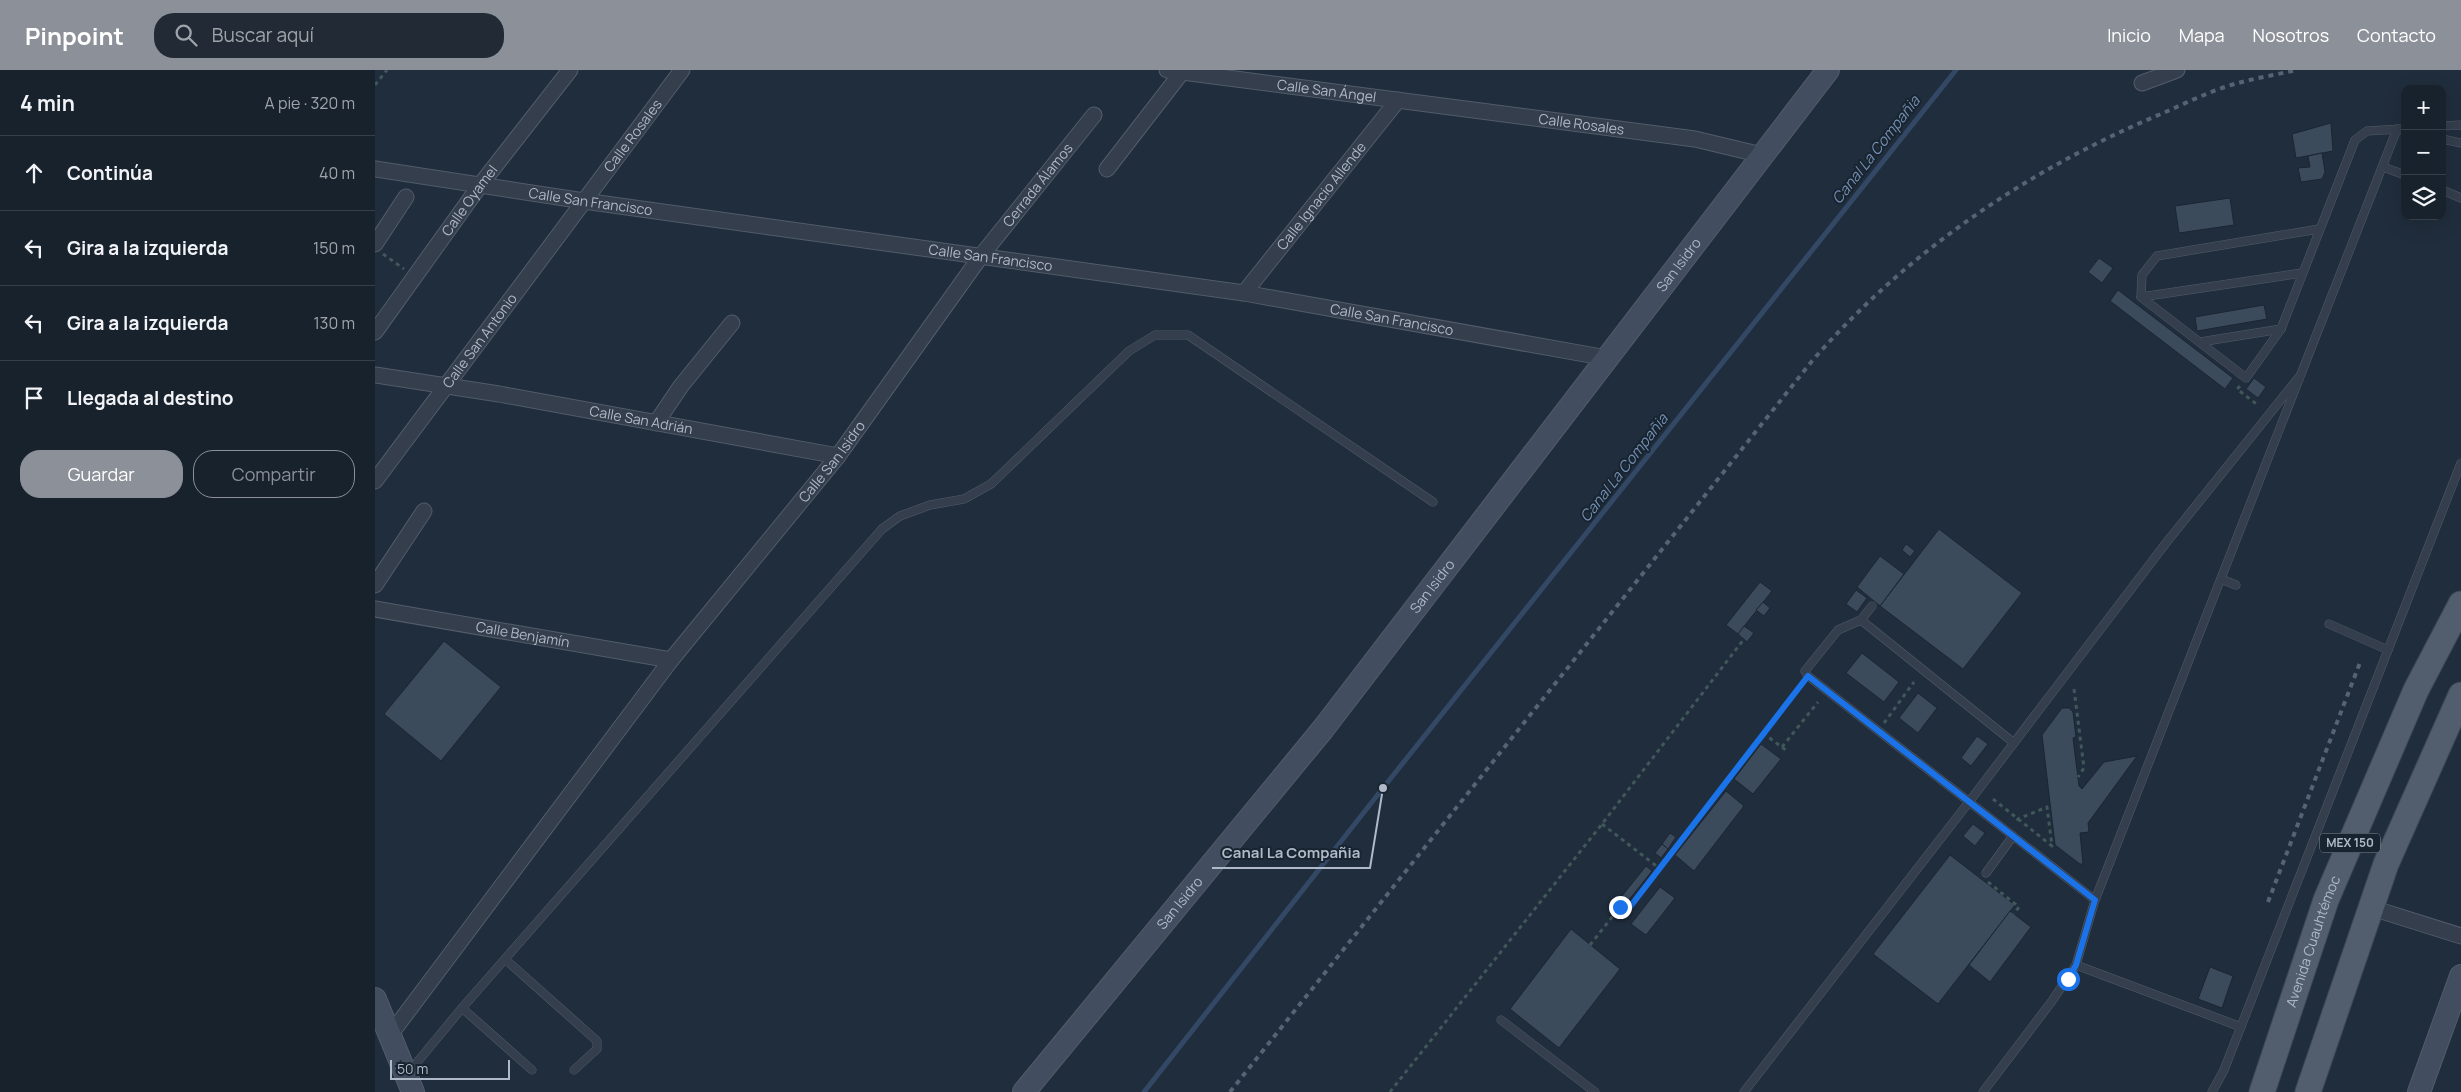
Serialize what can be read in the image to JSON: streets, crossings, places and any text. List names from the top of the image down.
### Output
{
  "streets": {
    "main road": ["San Isidro", "MEX 150", "Avenida Cuauhtémoc"],
    "street": [
      "Calle San Ángel",
      "Calle Rosales",
      "Cerrada Álamos",
      "Calle Ignacio Allende",
      "Calle Oyamel",
      "Calle San Francisco",
      "Calle San Antonio",
      "Calle San Adrián",
      "Calle San Isidro",
      "Calle Benjamín"
    ]
  },
  "crossings": [
    ["Calle San Ángel", "Calle Rosales"],
    ["Calle San Ángel", "Calle Ignacio Allende"],
    ["Calle Rosales", "Calle Ignacio Allende"],
    ["Calle Rosales", "Calle San Francisco"],
    ["Calle Rosales", "San Isidro"],
    ["Calle Rosales", "Calle San Antonio"],
    ["Cerrada Álamos", "Calle San Francisco"],
    ["Cerrada Álamos", "Calle San Isidro"],
    ["Calle Ignacio Allende", "Calle San Francisco"],
    ["Calle Oyamel", "Calle San Francisco"],
    ["Calle San Francisco", "San Isidro"],
    ["Calle San Francisco", "Calle San Antonio"],
    ["Calle San Francisco", "Calle San Isidro"],
    ["Calle San Antonio", "Calle San Adrián"],
    ["Calle San Adrián", "Calle San Isidro"],
    ["Calle San Isidro", "Calle Benjamín"]
  ],
  "water": ["Canal La Compañia"],
  "places": ["Canal La Compañia"],
  "scale_bar": "50 m",
  "page": {
    "header": "Pinpoint",
    "search": "Buscar aquí",
    "nav": [
      "Inicio",
      "Mapa",
      "Nosotros",
      "Contacto"
    ],
    "heading": ["4 min", "A pie · 320 m"],
    "map_buttons": ["+", "−"],
    "list": [
      ["Continúa", "40 m"],
      ["Gira a la izquierda", "150 m"],
      ["Gira a la izquierda", "130 m"],
      "Llegada al destino"
    ],
    "buttons": ["Guardar", "Compartir"],
    "scale": "50 m"
  }
}
